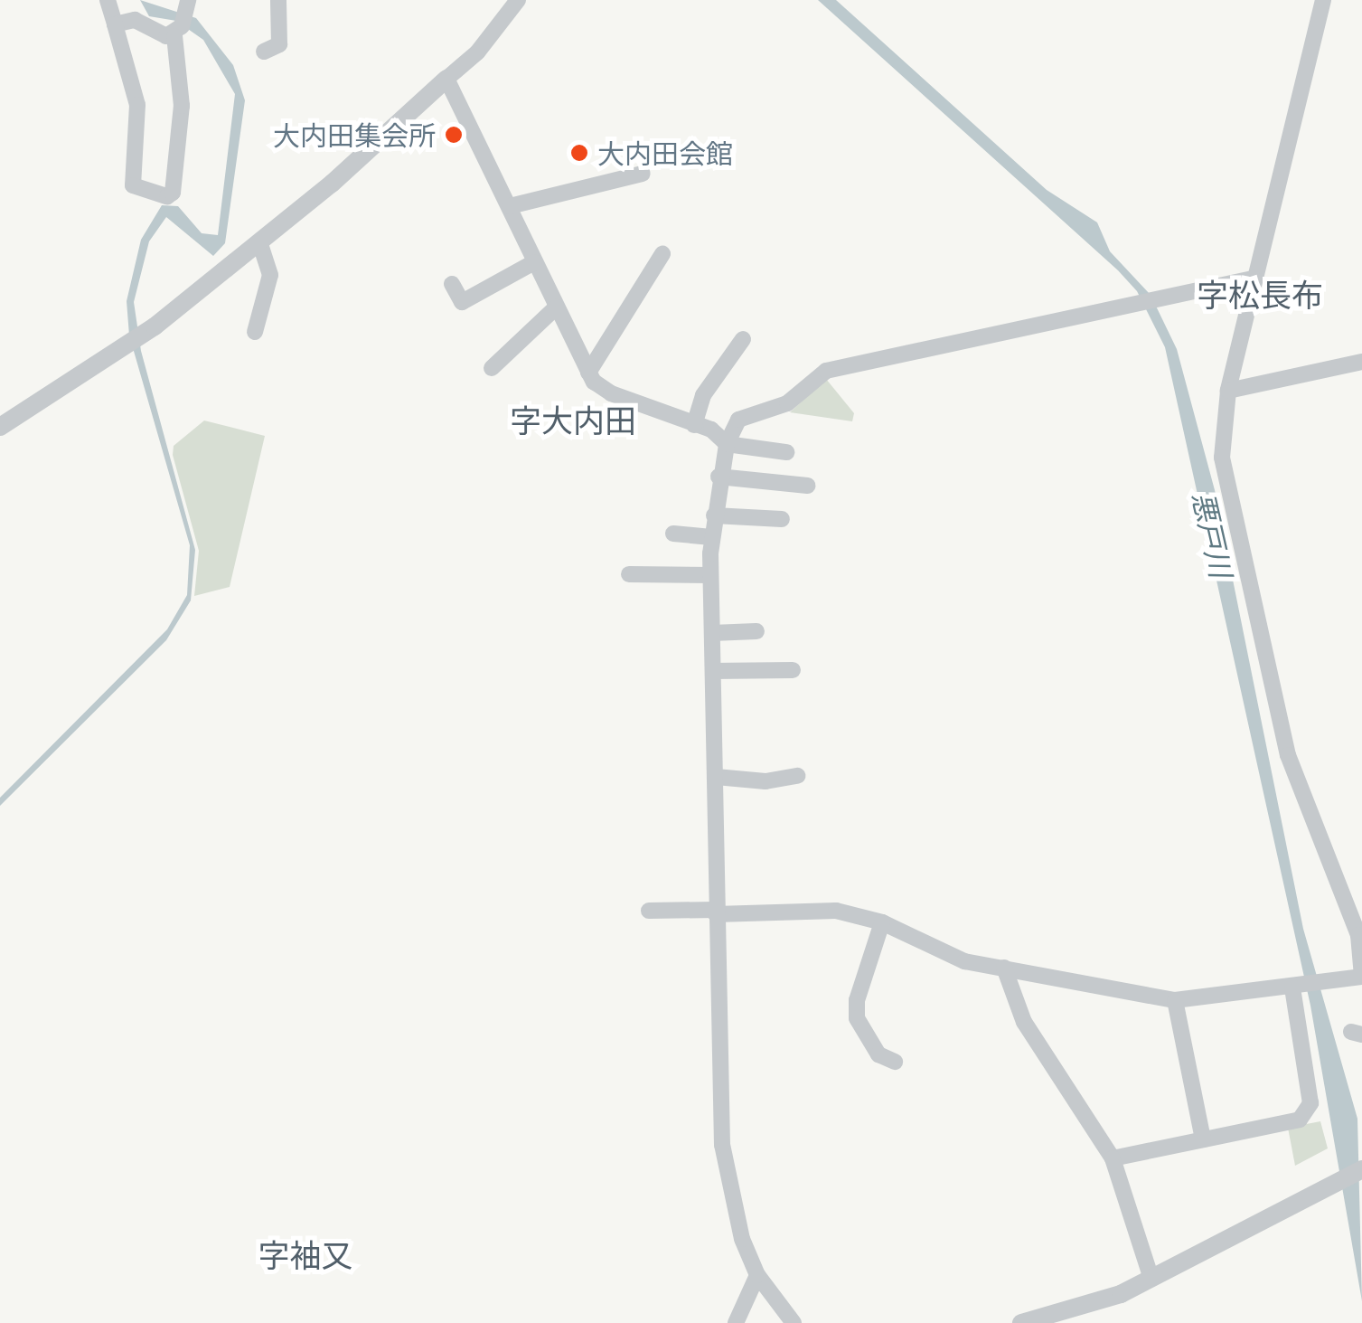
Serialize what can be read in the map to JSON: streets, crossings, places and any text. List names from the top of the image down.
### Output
{
  "districts": ["字松長布", "字大内田", "字袖又"],
  "water": ["悪戸川"],
  "places": ["大内田集会所", "大内田会館"]
}
